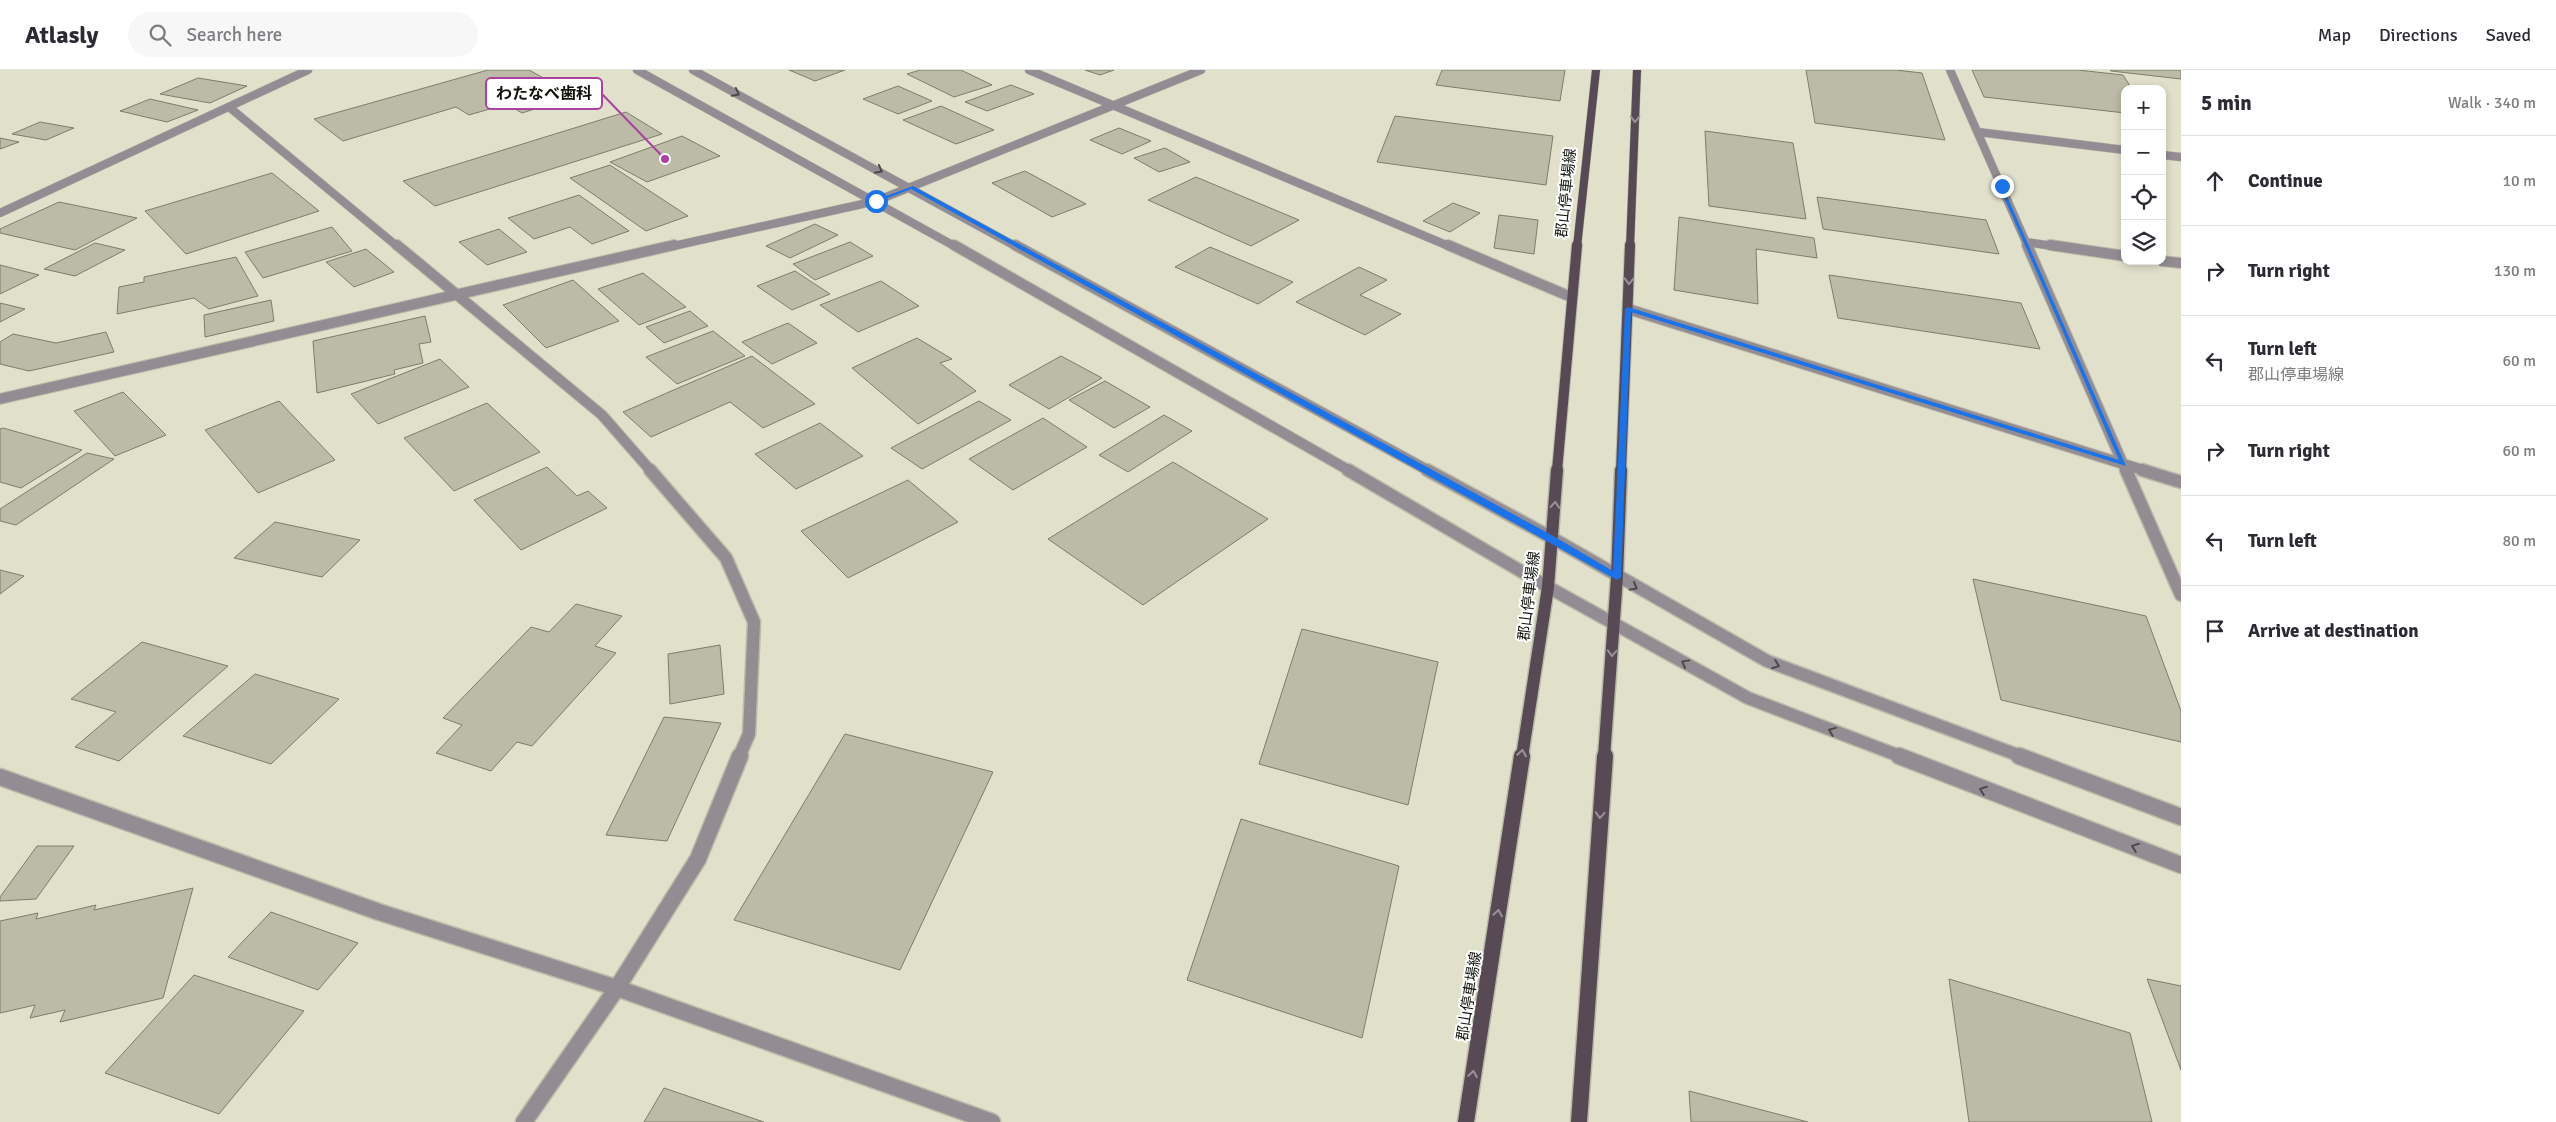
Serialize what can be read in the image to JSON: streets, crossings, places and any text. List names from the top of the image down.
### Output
{
  "streets": {
    "main road": ["郡山停車場線"]
  },
  "places": ["わたなべ歯科"],
  "page": {
    "header": "Atlasly",
    "search": "Search here",
    "nav": ["Map", "Directions", "Saved"],
    "heading": ["5 min", "Walk · 340 m"],
    "map_buttons": ["+", "−"],
    "list": [
      ["Continue", "10 m"],
      ["Turn right", "130 m"],
      ["Turn left", "郡山停車場線", "60 m"],
      ["Turn right", "60 m"],
      ["Turn left", "80 m"],
      "Arrive at destination"
    ]
  }
}
